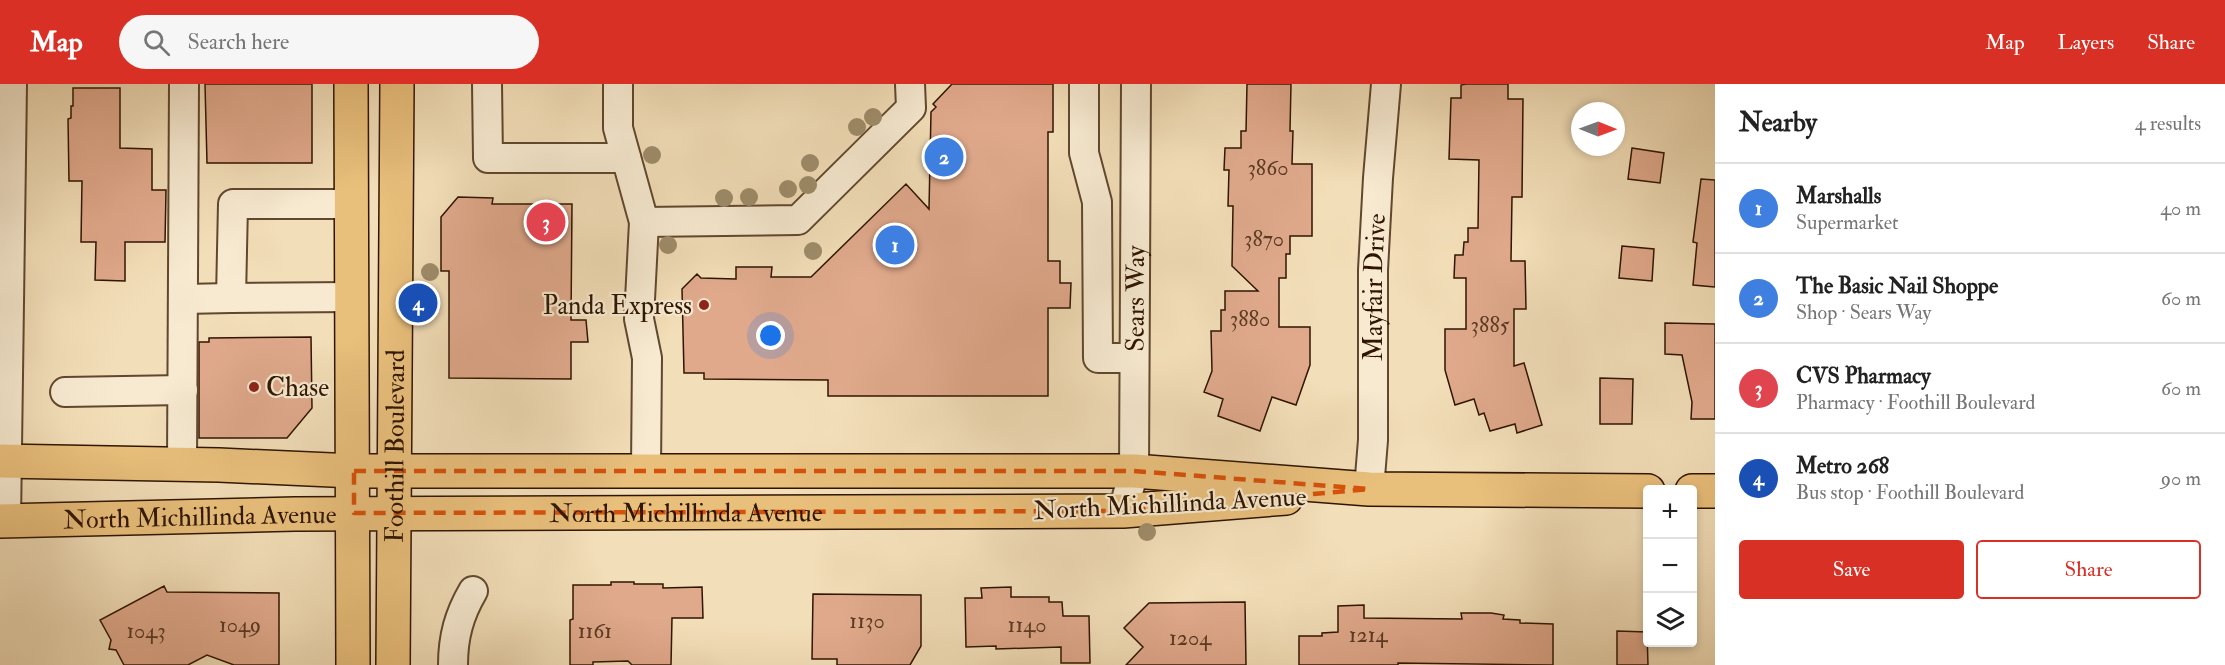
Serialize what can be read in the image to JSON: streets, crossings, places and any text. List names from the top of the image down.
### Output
{
  "streets": {
    "main road": ["Foothill Boulevard", "North Michillinda Avenue"],
    "street": ["Mayfair Drive", "Sears Way"]
  },
  "crossings": [
    ["Mayfair Drive", "North Michillinda Avenue"],
    ["Sears Way", "North Michillinda Avenue"],
    ["Foothill Boulevard", "North Michillinda Avenue"]
  ],
  "places": ["Panda Express", "Chase"],
  "house_numbers": [
    "3860",
    "3870",
    "3880",
    "3885",
    "1130",
    "1049",
    "1140",
    "1043",
    "1161",
    "1214",
    "1204"
  ],
  "north": "right",
  "page": {
    "header": "Map",
    "search": "Search here",
    "nav": ["Map", "Layers", "Share"],
    "heading": ["Nearby", "4 results"],
    "pins": [
      "2",
      "3",
      "1",
      "4"
    ],
    "list": [
      {
        "mark": "1",
        "name": "Marshalls",
        "note": "Supermarket",
        "value": "40 m"
      },
      {
        "mark": "2",
        "name": "The Basic Nail Shoppe",
        "note": "Shop · Sears Way",
        "value": "60 m"
      },
      {
        "mark": "3",
        "name": "CVS Pharmacy",
        "note": "Pharmacy · Foothill Boulevard",
        "value": "60 m"
      },
      {
        "mark": "4",
        "name": "Metro 268",
        "note": "Bus stop · Foothill Boulevard",
        "value": "90 m"
      }
    ],
    "map_buttons": ["+", "−"],
    "buttons": ["Save", "Share"]
  }
}
